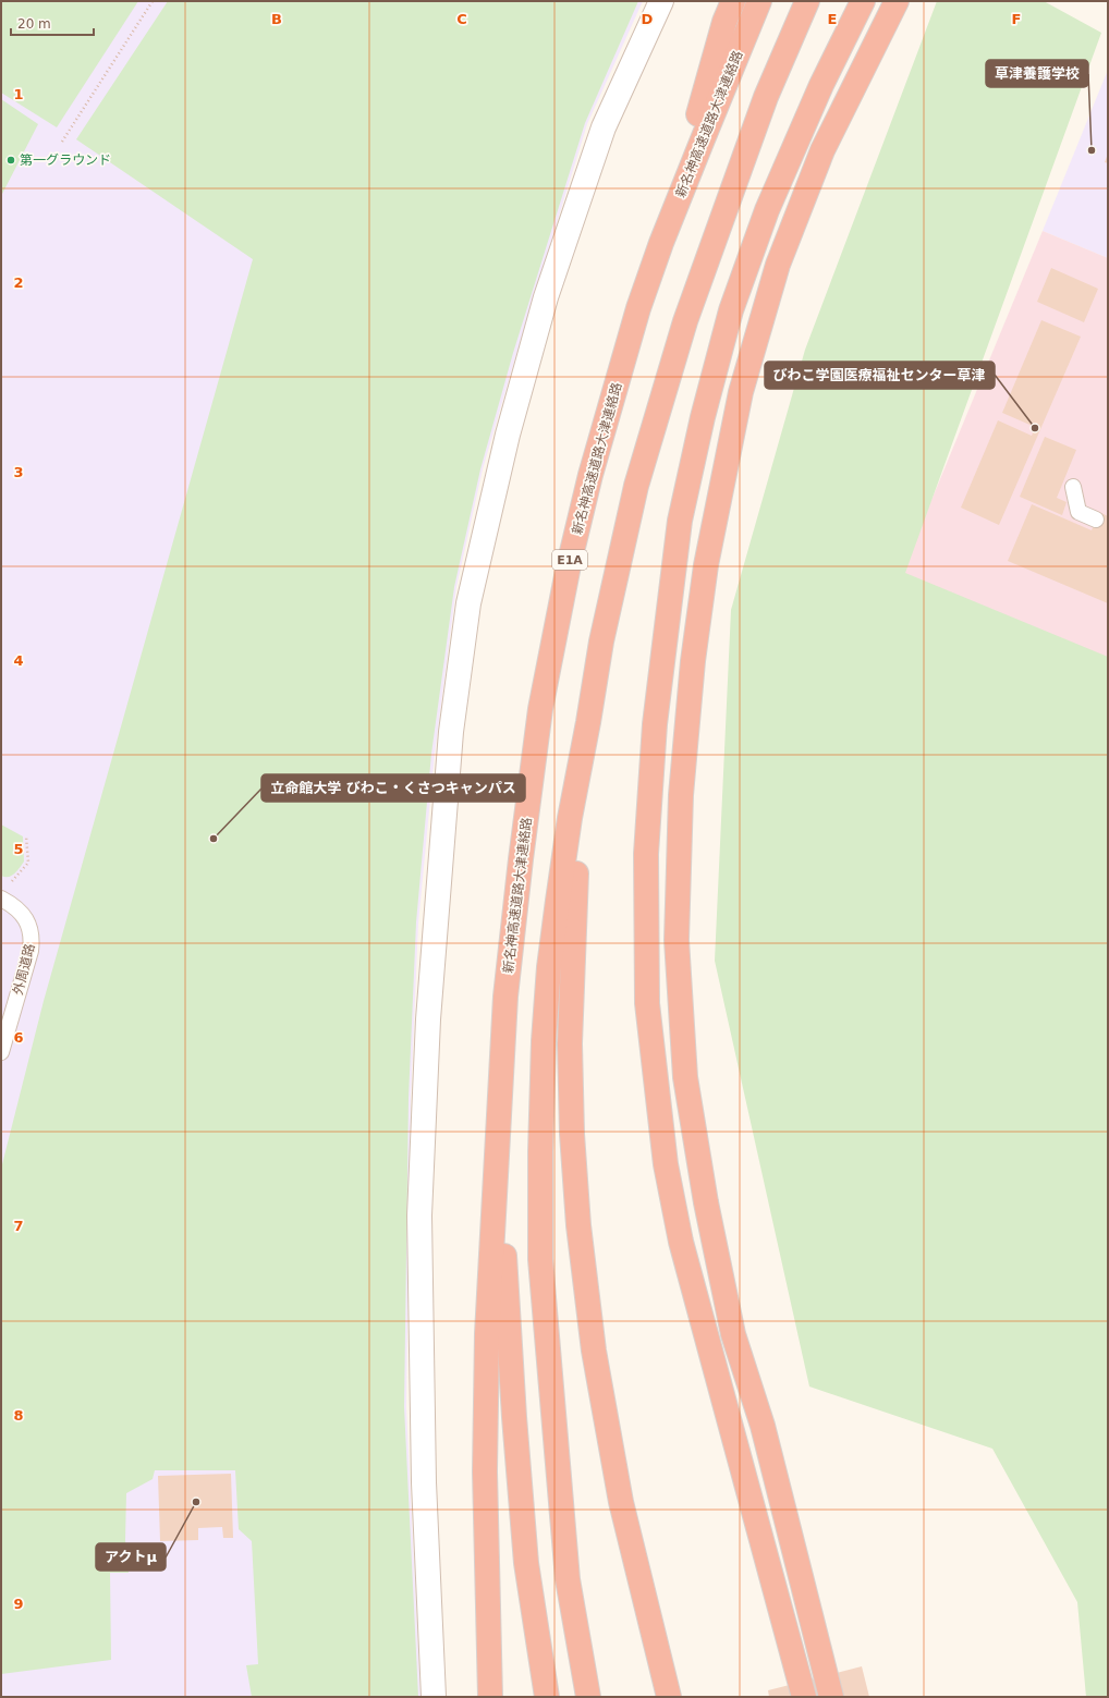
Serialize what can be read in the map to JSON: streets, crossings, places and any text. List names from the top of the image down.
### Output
{
  "streets": {
    "highway": ["新名神高速道路大津連絡路", "E1A"],
    "lane": ["外周道路"]
  },
  "places": [
    "草津養護学校",
    "第一グラウンド",
    "びわこ学園医療福祉センター草津",
    "立命館大学 びわこ・くさつキャンパス",
    "アクトμ"
  ],
  "scale_bar": "20 m",
  "grid": {
    "columns": [
      "B",
      "C",
      "D",
      "E",
      "F"
    ],
    "rows": [
      "1",
      "2",
      "3",
      "4",
      "5",
      "6",
      "7",
      "8",
      "9"
    ]
  }
}
